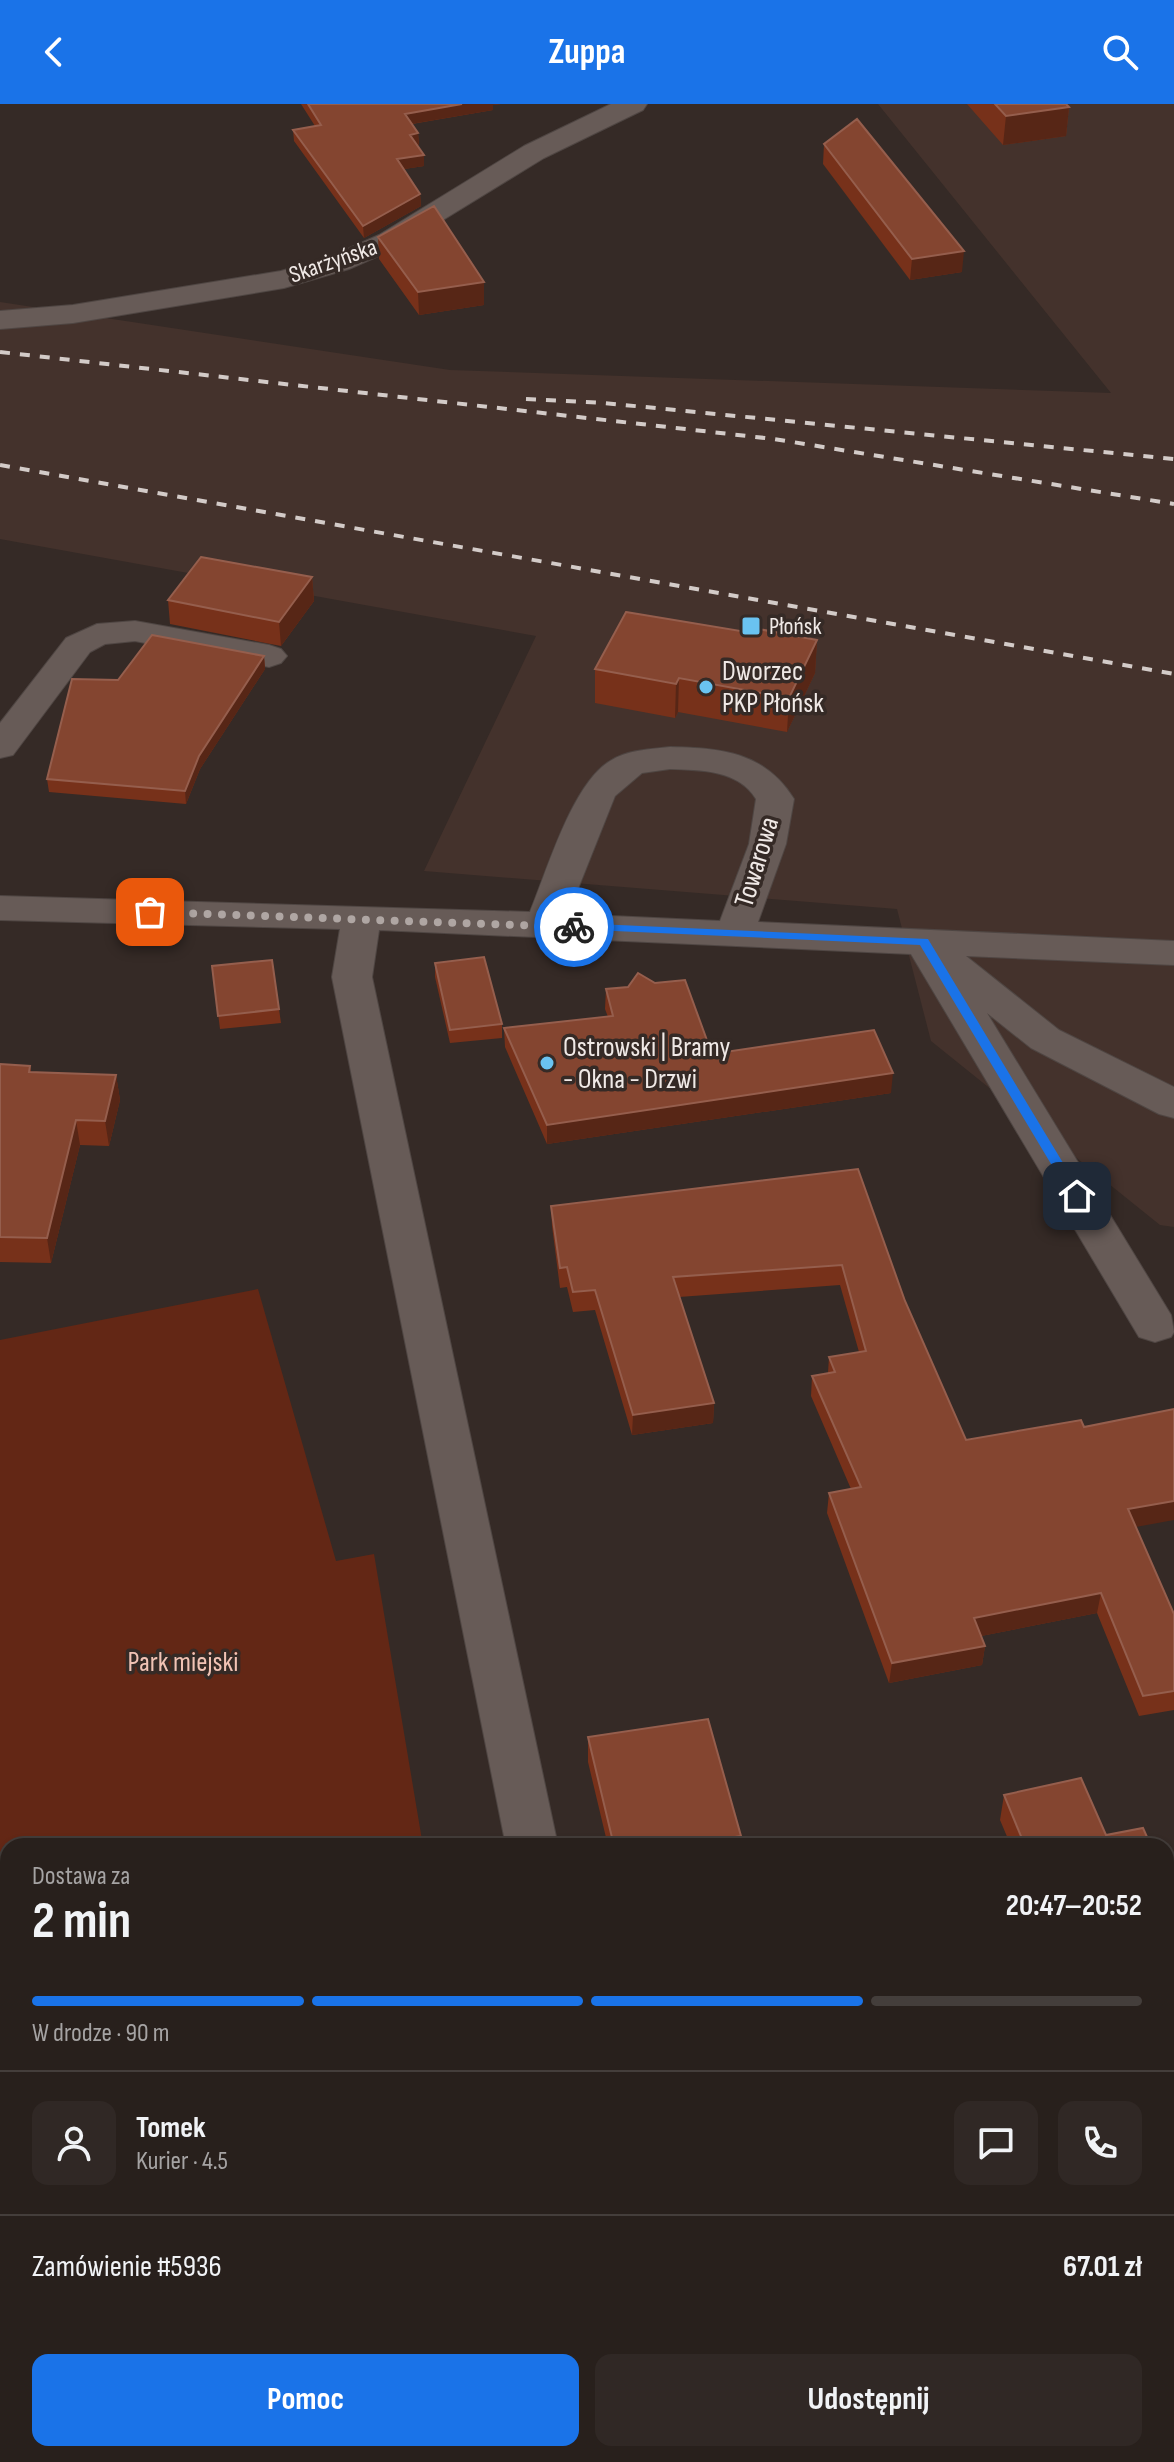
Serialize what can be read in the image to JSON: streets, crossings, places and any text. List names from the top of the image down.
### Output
{
  "streets": {
    "street": ["Skarżyńska", "Towarowa"]
  },
  "parks": ["Park miejski"],
  "places": {
    "transit": ["Płońsk"],
    "other": ["Dworzec PKP Płońsk", "Ostrowski | Bramy - Okna - Drzwi"]
  },
  "page": {
    "header": "Zuppa",
    "heading": ["2 min", "Dostawa za", "20:47–20:52"],
    "panel": [
      "Tomek",
      "Kurier · 4.5",
      "Zamówienie #5936",
      "67.01 zł"
    ],
    "bar": "W drodze · 90 m",
    "buttons": ["Pomoc", "Udostępnij"]
  }
}
